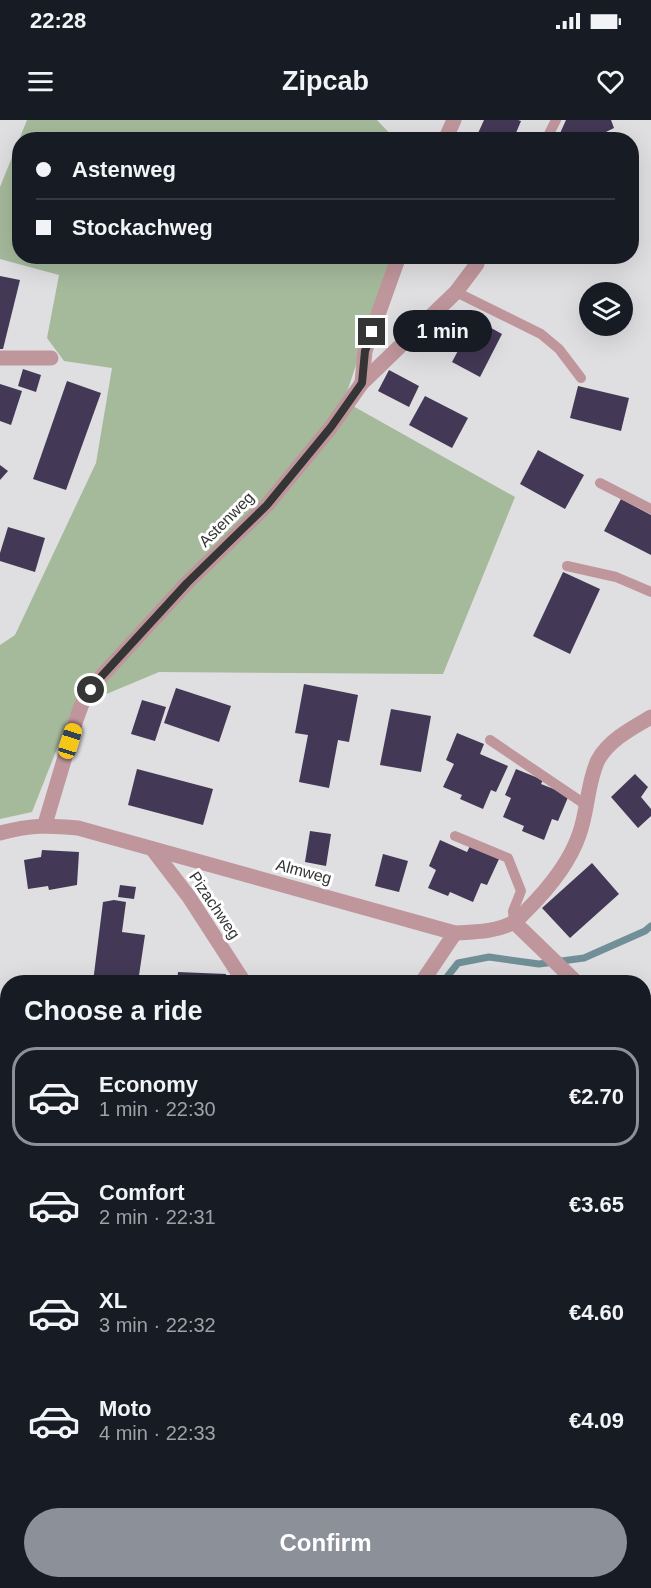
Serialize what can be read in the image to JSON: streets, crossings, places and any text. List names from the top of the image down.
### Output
{
  "streets": {
    "street": ["Astenweg", "Almweg", "Pizachweg"]
  },
  "crossings": [
    ["Astenweg", "Almweg"],
    ["Almweg", "Pizachweg"]
  ],
  "page": {
    "status": "22:28",
    "header": "Zipcab",
    "banner": ["Astenweg", "Stockachweg"],
    "bubble": "1 min",
    "heading": "Choose a ride",
    "list": [
      {
        "name": "Economy",
        "note": "1 min · 22:30",
        "value": "€2.70"
      },
      {
        "name": "Comfort",
        "note": "2 min · 22:31",
        "value": "€3.65"
      },
      {
        "name": "XL",
        "note": "3 min · 22:32",
        "value": "€4.60"
      },
      {
        "name": "Moto",
        "note": "4 min · 22:33",
        "value": "€4.09"
      }
    ],
    "buttons": "Confirm"
  }
}
